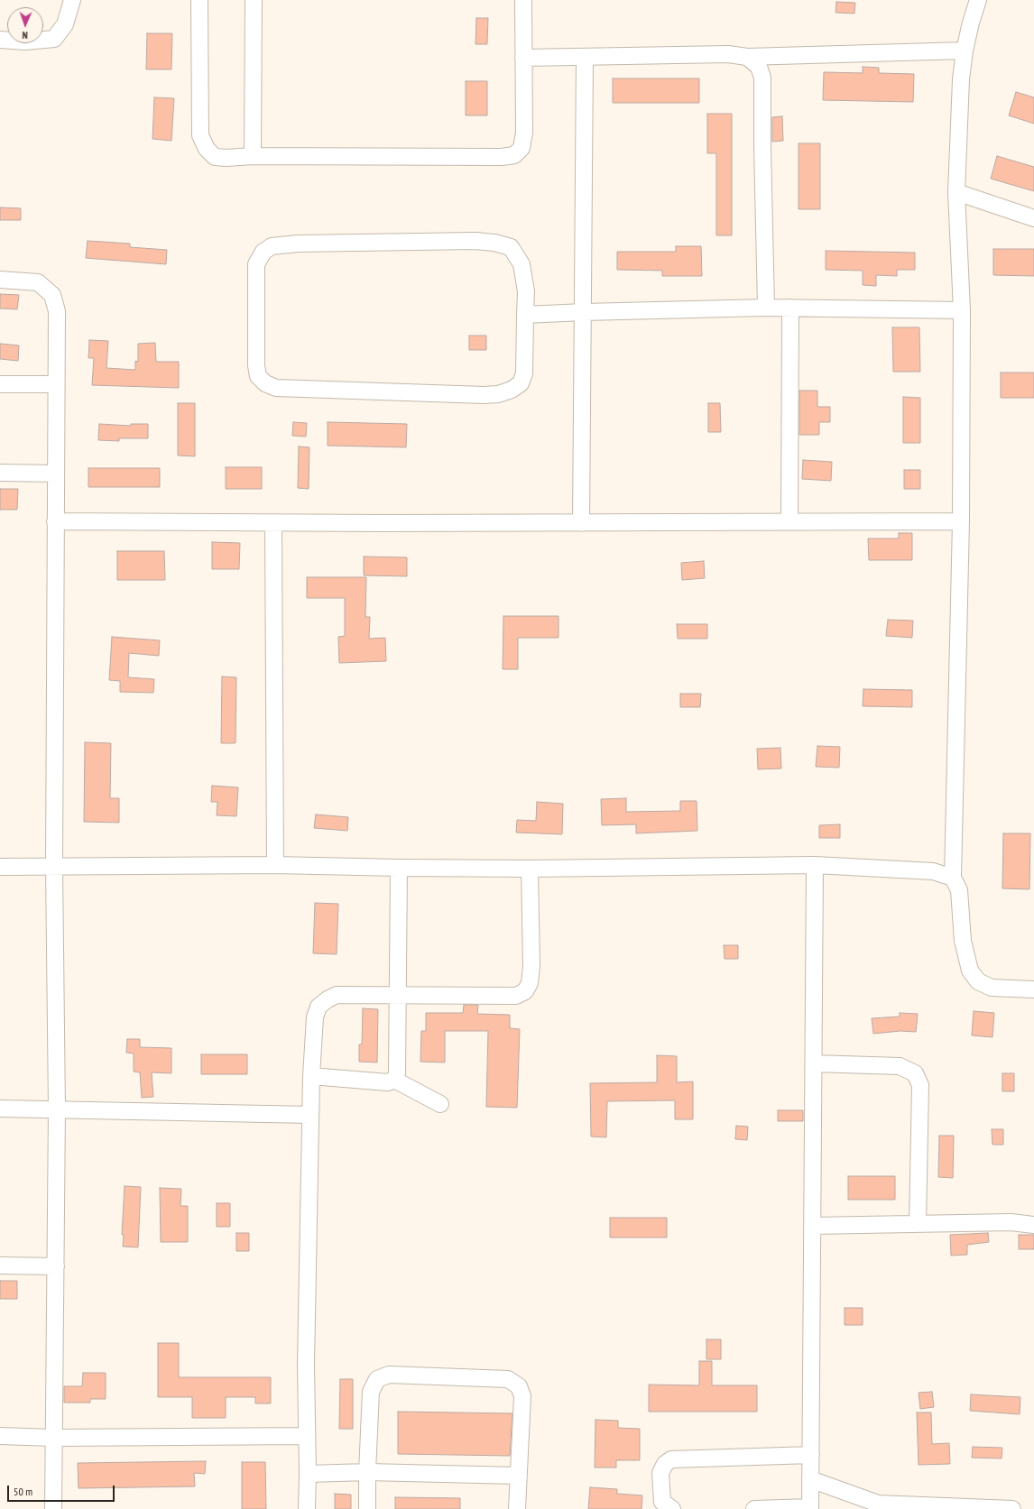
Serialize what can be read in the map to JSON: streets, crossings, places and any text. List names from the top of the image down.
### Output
{
  "scale_bar": "50 m",
  "north": "bottom"
}
